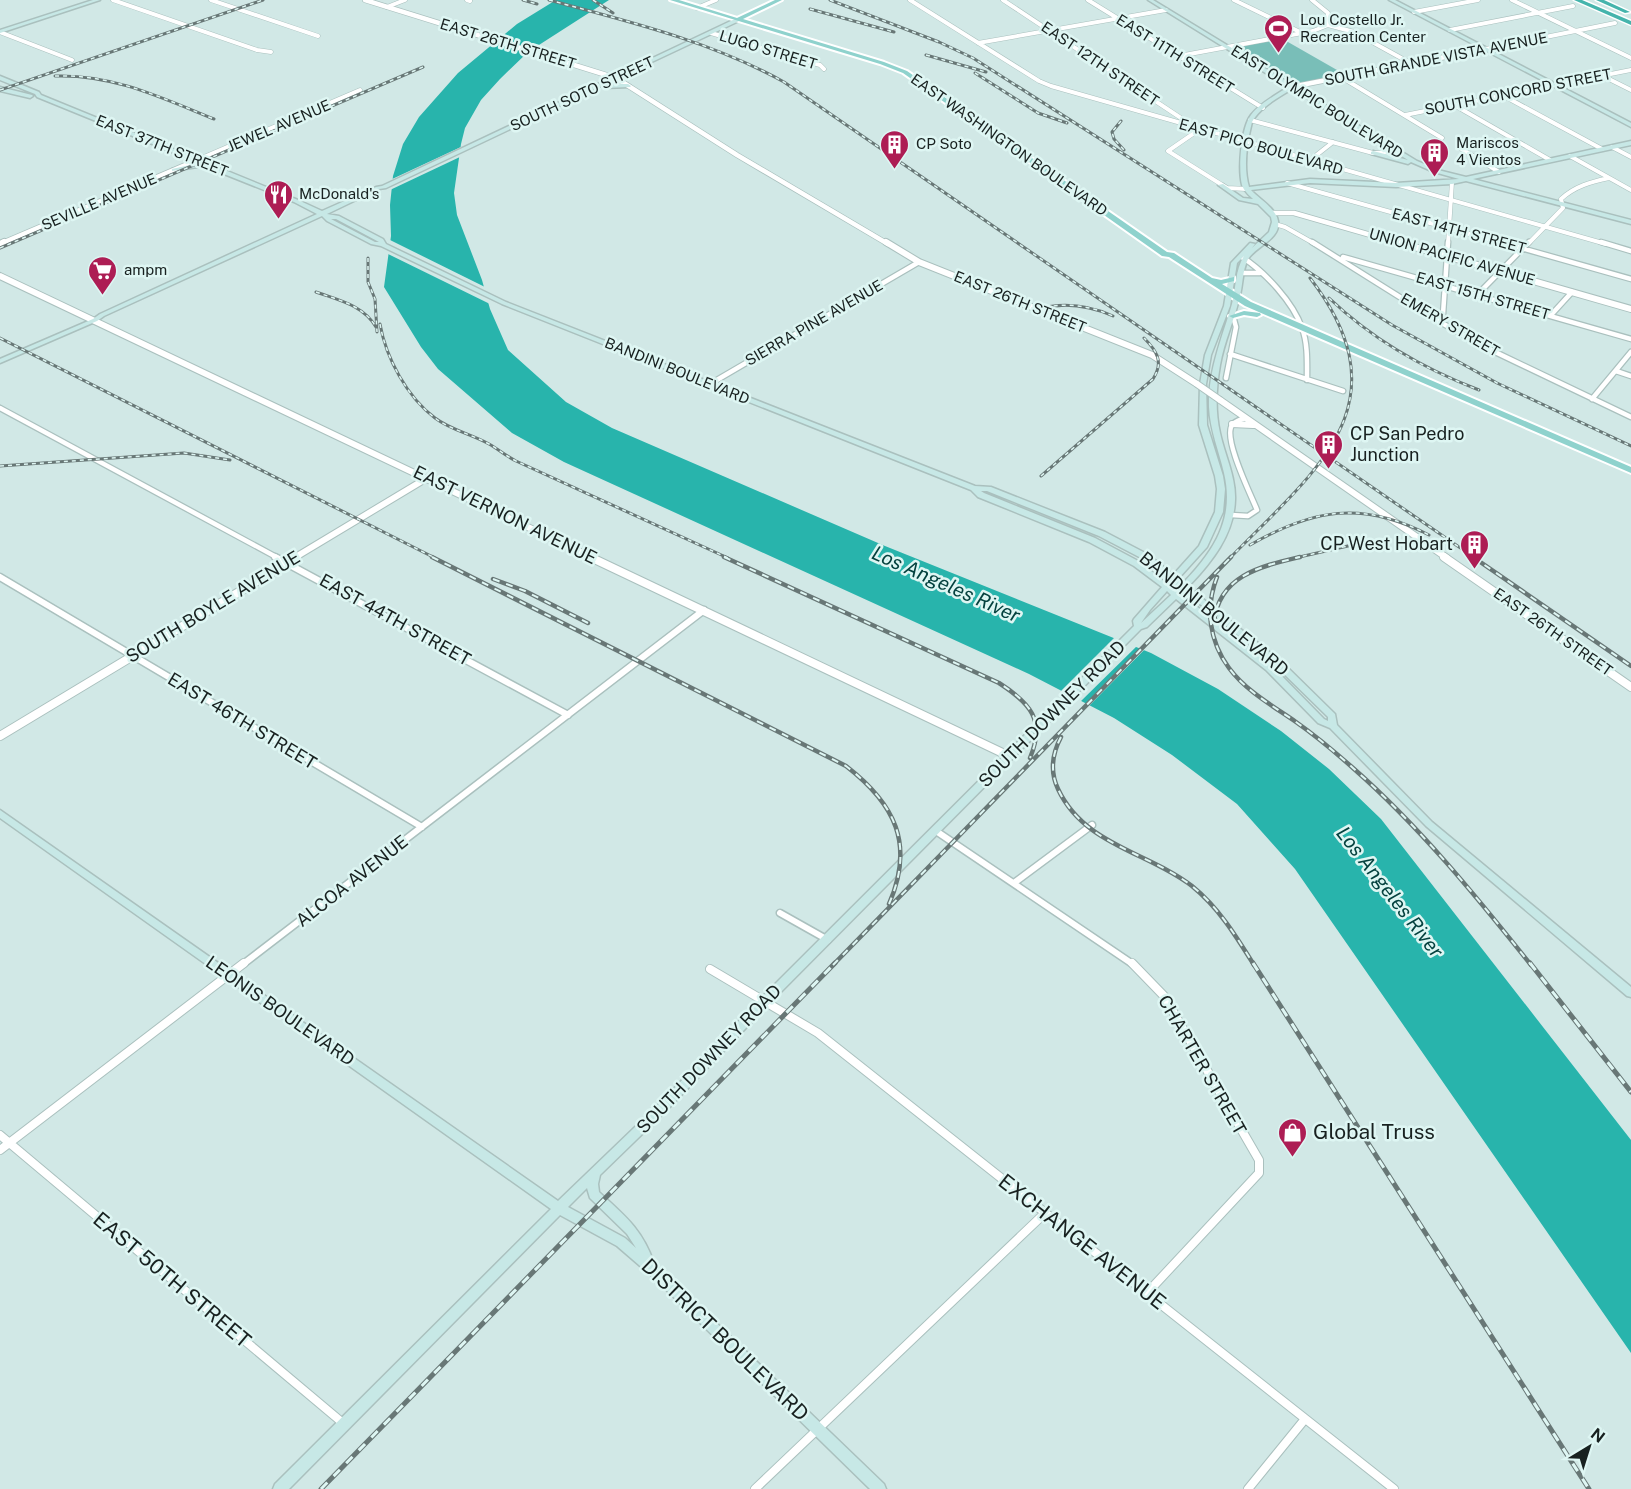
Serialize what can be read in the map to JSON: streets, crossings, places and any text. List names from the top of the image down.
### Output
{
  "streets": {
    "main road": [
      "SOUTH GRANDE VISTA AVENUE",
      "SOUTH SOTO STREET",
      "EAST OLYMPIC BOULEVARD",
      "EAST WASHINGTON BOULEVARD",
      "EAST 37TH STREET",
      "BANDINI BOULEVARD",
      "SOUTH DOWNEY ROAD",
      "LEONIS BOULEVARD",
      "DISTRICT BOULEVARD"
    ],
    "street": [
      "EAST 26TH STREET",
      "LUGO STREET",
      "EAST 11TH STREET",
      "EAST 12TH STREET",
      "SOUTH CONCORD STREET",
      "JEWEL AVENUE",
      "EAST PICO BOULEVARD",
      "SEVILLE AVENUE",
      "EAST 14TH STREET",
      "UNION PACIFIC AVENUE",
      "EAST 15TH STREET",
      "SIERRA PINE AVENUE",
      "EMERY STREET",
      "EAST VERNON AVENUE",
      "SOUTH BOYLE AVENUE",
      "EAST 44TH STREET",
      "EAST 46TH STREET",
      "ALCOA AVENUE",
      "CHARTER STREET",
      "EXCHANGE AVENUE",
      "EAST 50TH STREET"
    ]
  },
  "crossings": [
    ["EAST 26TH STREET", "SOUTH SOTO STREET"],
    ["EAST 26TH STREET", "SIERRA PINE AVENUE"],
    ["LUGO STREET", "SOUTH SOTO STREET"],
    ["EAST 11TH STREET", "SOUTH GRANDE VISTA AVENUE"],
    ["SOUTH GRANDE VISTA AVENUE", "EAST OLYMPIC BOULEVARD"],
    ["EAST 12TH STREET", "EAST PICO BOULEVARD"],
    ["SOUTH SOTO STREET", "EAST WASHINGTON BOULEVARD"],
    ["SOUTH SOTO STREET", "EAST 37TH STREET"],
    ["SOUTH SOTO STREET", "BANDINI BOULEVARD"],
    ["SOUTH SOTO STREET", "EAST VERNON AVENUE"],
    ["JEWEL AVENUE", "EAST 37TH STREET"],
    ["JEWEL AVENUE", "SEVILLE AVENUE"],
    ["EAST WASHINGTON BOULEVARD", "SOUTH DOWNEY ROAD"],
    ["EAST 37TH STREET", "SEVILLE AVENUE"],
    ["EAST 37TH STREET", "BANDINI BOULEVARD"],
    ["EAST 15TH STREET", "EMERY STREET"],
    ["SIERRA PINE AVENUE", "BANDINI BOULEVARD"],
    ["BANDINI BOULEVARD", "SOUTH DOWNEY ROAD"],
    ["EAST VERNON AVENUE", "SOUTH BOYLE AVENUE"],
    ["EAST VERNON AVENUE", "SOUTH DOWNEY ROAD"],
    ["EAST VERNON AVENUE", "ALCOA AVENUE"],
    ["SOUTH BOYLE AVENUE", "EAST 44TH STREET"],
    ["SOUTH BOYLE AVENUE", "EAST 46TH STREET"],
    ["EAST 44TH STREET", "ALCOA AVENUE"],
    ["SOUTH DOWNEY ROAD", "LEONIS BOULEVARD"],
    ["SOUTH DOWNEY ROAD", "CHARTER STREET"],
    ["SOUTH DOWNEY ROAD", "EXCHANGE AVENUE"],
    ["SOUTH DOWNEY ROAD", "EAST 50TH STREET"],
    ["SOUTH DOWNEY ROAD", "DISTRICT BOULEVARD"],
    ["EAST 46TH STREET", "ALCOA AVENUE"],
    ["ALCOA AVENUE", "LEONIS BOULEVARD"],
    ["ALCOA AVENUE", "EAST 50TH STREET"],
    ["LEONIS BOULEVARD", "DISTRICT BOULEVARD"],
    ["CHARTER STREET", "EXCHANGE AVENUE"]
  ],
  "water": ["Los Angeles River"],
  "places": {
    "sports": ["Lou Costello Jr. Recreation Center"],
    "building": [
      "CP Soto",
      "Mariscos 4 Vientos",
      "CP San Pedro Junction",
      "CP West Hobart"
    ],
    "restaurant": ["McDonald's"],
    "supermarket": ["ampm"],
    "shop": ["Global Truss"]
  },
  "north": "top right"
}
